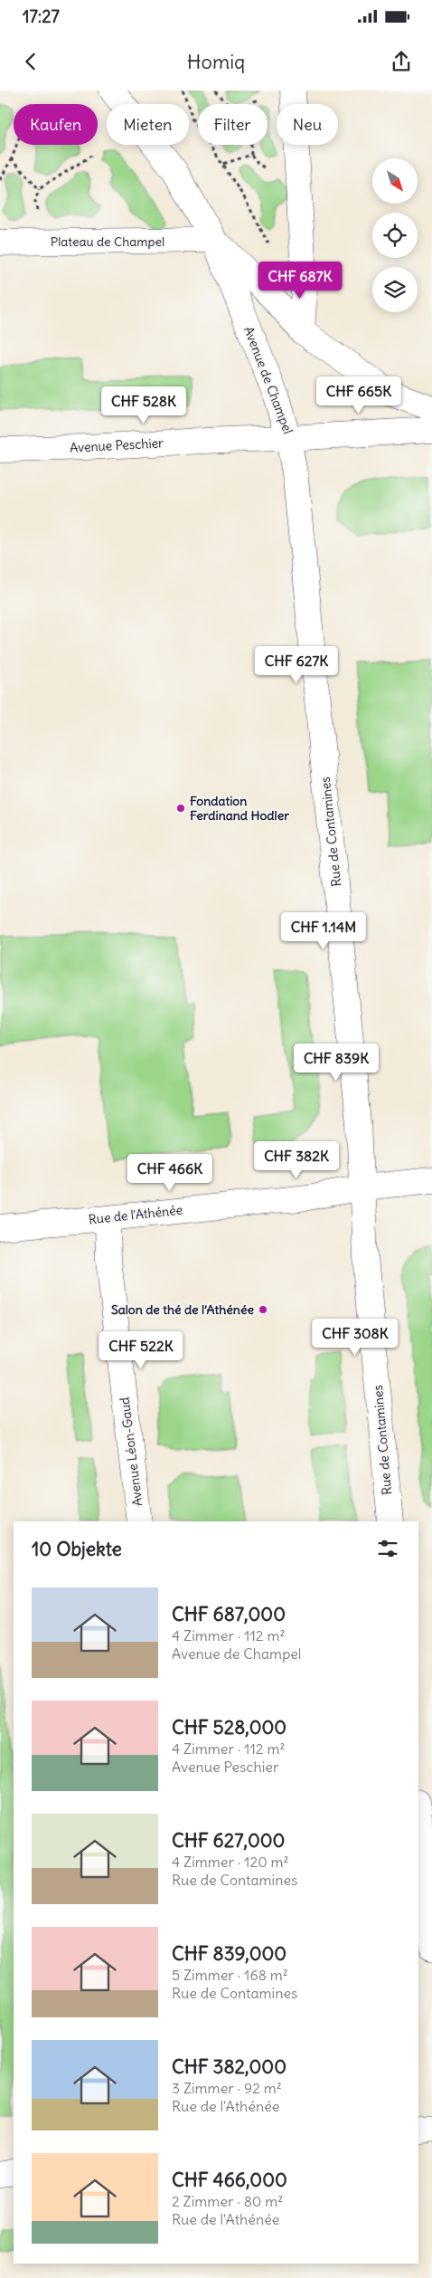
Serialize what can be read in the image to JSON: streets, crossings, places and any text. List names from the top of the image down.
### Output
{
  "streets": {
    "street": [
      "Plateau de Champel",
      "Avenue de Champel",
      "Avenue Peschier",
      "Rue de Contamines",
      "Rue de l'Athénée",
      "Avenue Léon-Gaud"
    ]
  },
  "crossings": [
    ["Plateau de Champel", "Avenue de Champel"],
    ["Avenue de Champel", "Avenue Peschier"],
    ["Avenue de Champel", "Rue de Contamines"],
    ["Avenue Peschier", "Rue de Contamines"],
    ["Rue de Contamines", "Rue de l'Athénée"],
    ["Rue de l'Athénée", "Avenue Léon-Gaud"]
  ],
  "places": ["Fondation Ferdinand Hodler", "Salon de thé de l’Athénée"],
  "north": "bottom right",
  "page": {
    "status": "17:27",
    "header": "Homiq",
    "chip": [
      "Kaufen",
      "Mieten",
      "Filter",
      "Neu"
    ],
    "price": [
      "CHF 687K",
      "CHF 665K",
      "CHF 528K",
      "CHF 627K",
      "CHF 1.14M",
      "CHF 839K",
      "CHF 382K",
      "CHF 466K",
      "CHF 308K",
      "CHF 522K"
    ],
    "heading": "10 Objekte",
    "list": [
      {
        "name": "CHF 687,000",
        "note": "4 Zimmer · 112 m² · Avenue de Champel"
      },
      {
        "name": "CHF 528,000",
        "note": "4 Zimmer · 112 m² · Avenue Peschier"
      },
      {
        "name": "CHF 627,000",
        "note": "4 Zimmer · 120 m² · Rue de Contamines"
      },
      {
        "name": "CHF 839,000",
        "note": "5 Zimmer · 168 m² · Rue de Contamines"
      },
      {
        "name": "CHF 382,000",
        "note": "3 Zimmer · 92 m² · Rue de l'Athénée"
      },
      {
        "name": "CHF 466,000",
        "note": "2 Zimmer · 80 m² · Rue de l'Athénée"
      }
    ]
  }
}
